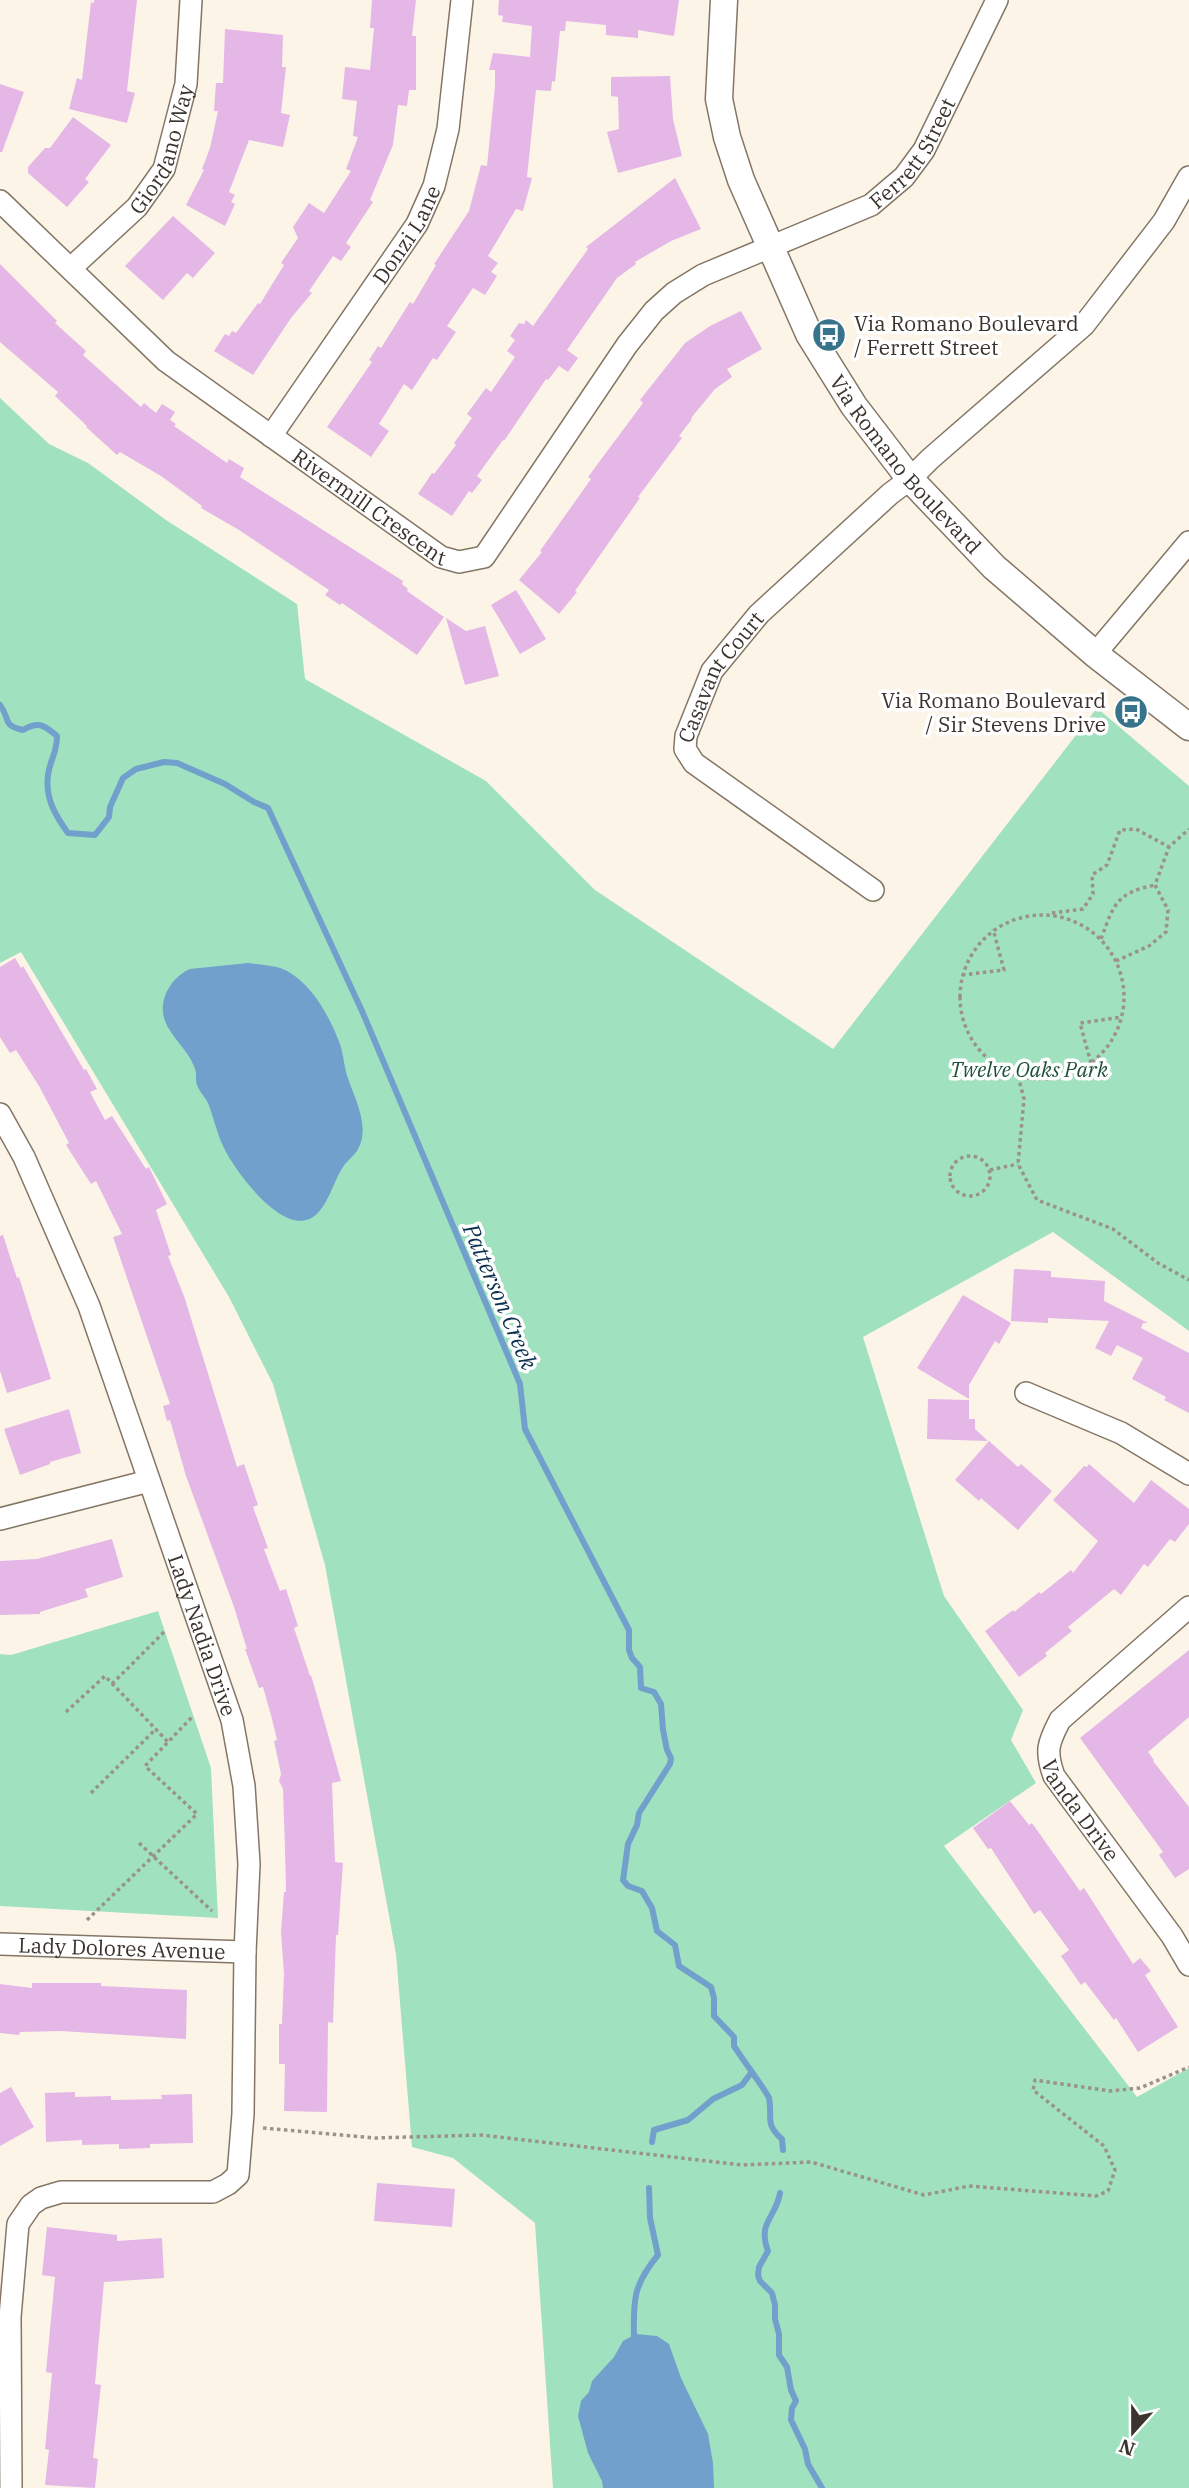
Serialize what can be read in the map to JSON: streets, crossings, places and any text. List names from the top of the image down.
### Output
{
  "streets": {
    "street": [
      "Giordano Way",
      "Ferrett Street",
      "Donzi Lane",
      "Via Romano Boulevard",
      "Rivermill Crescent",
      "Casavant Court",
      "Lady Nadia Drive",
      "Vanda Drive",
      "Lady Dolores Avenue"
    ]
  },
  "crossings": [
    ["Giordano Way", "Rivermill Crescent"],
    ["Ferrett Street", "Via Romano Boulevard"],
    ["Ferrett Street", "Rivermill Crescent"],
    ["Donzi Lane", "Rivermill Crescent"],
    ["Via Romano Boulevard", "Rivermill Crescent"],
    ["Via Romano Boulevard", "Casavant Court"],
    ["Lady Nadia Drive", "Lady Dolores Avenue"]
  ],
  "water": ["Patterson Creek"],
  "parks": ["Twelve Oaks Park"],
  "places": {
    "bus stop": ["Via Romano Boulevard / Ferrett Street", "Via Romano Boulevard / Sir Stevens Drive"]
  },
  "north": "bottom"
}
